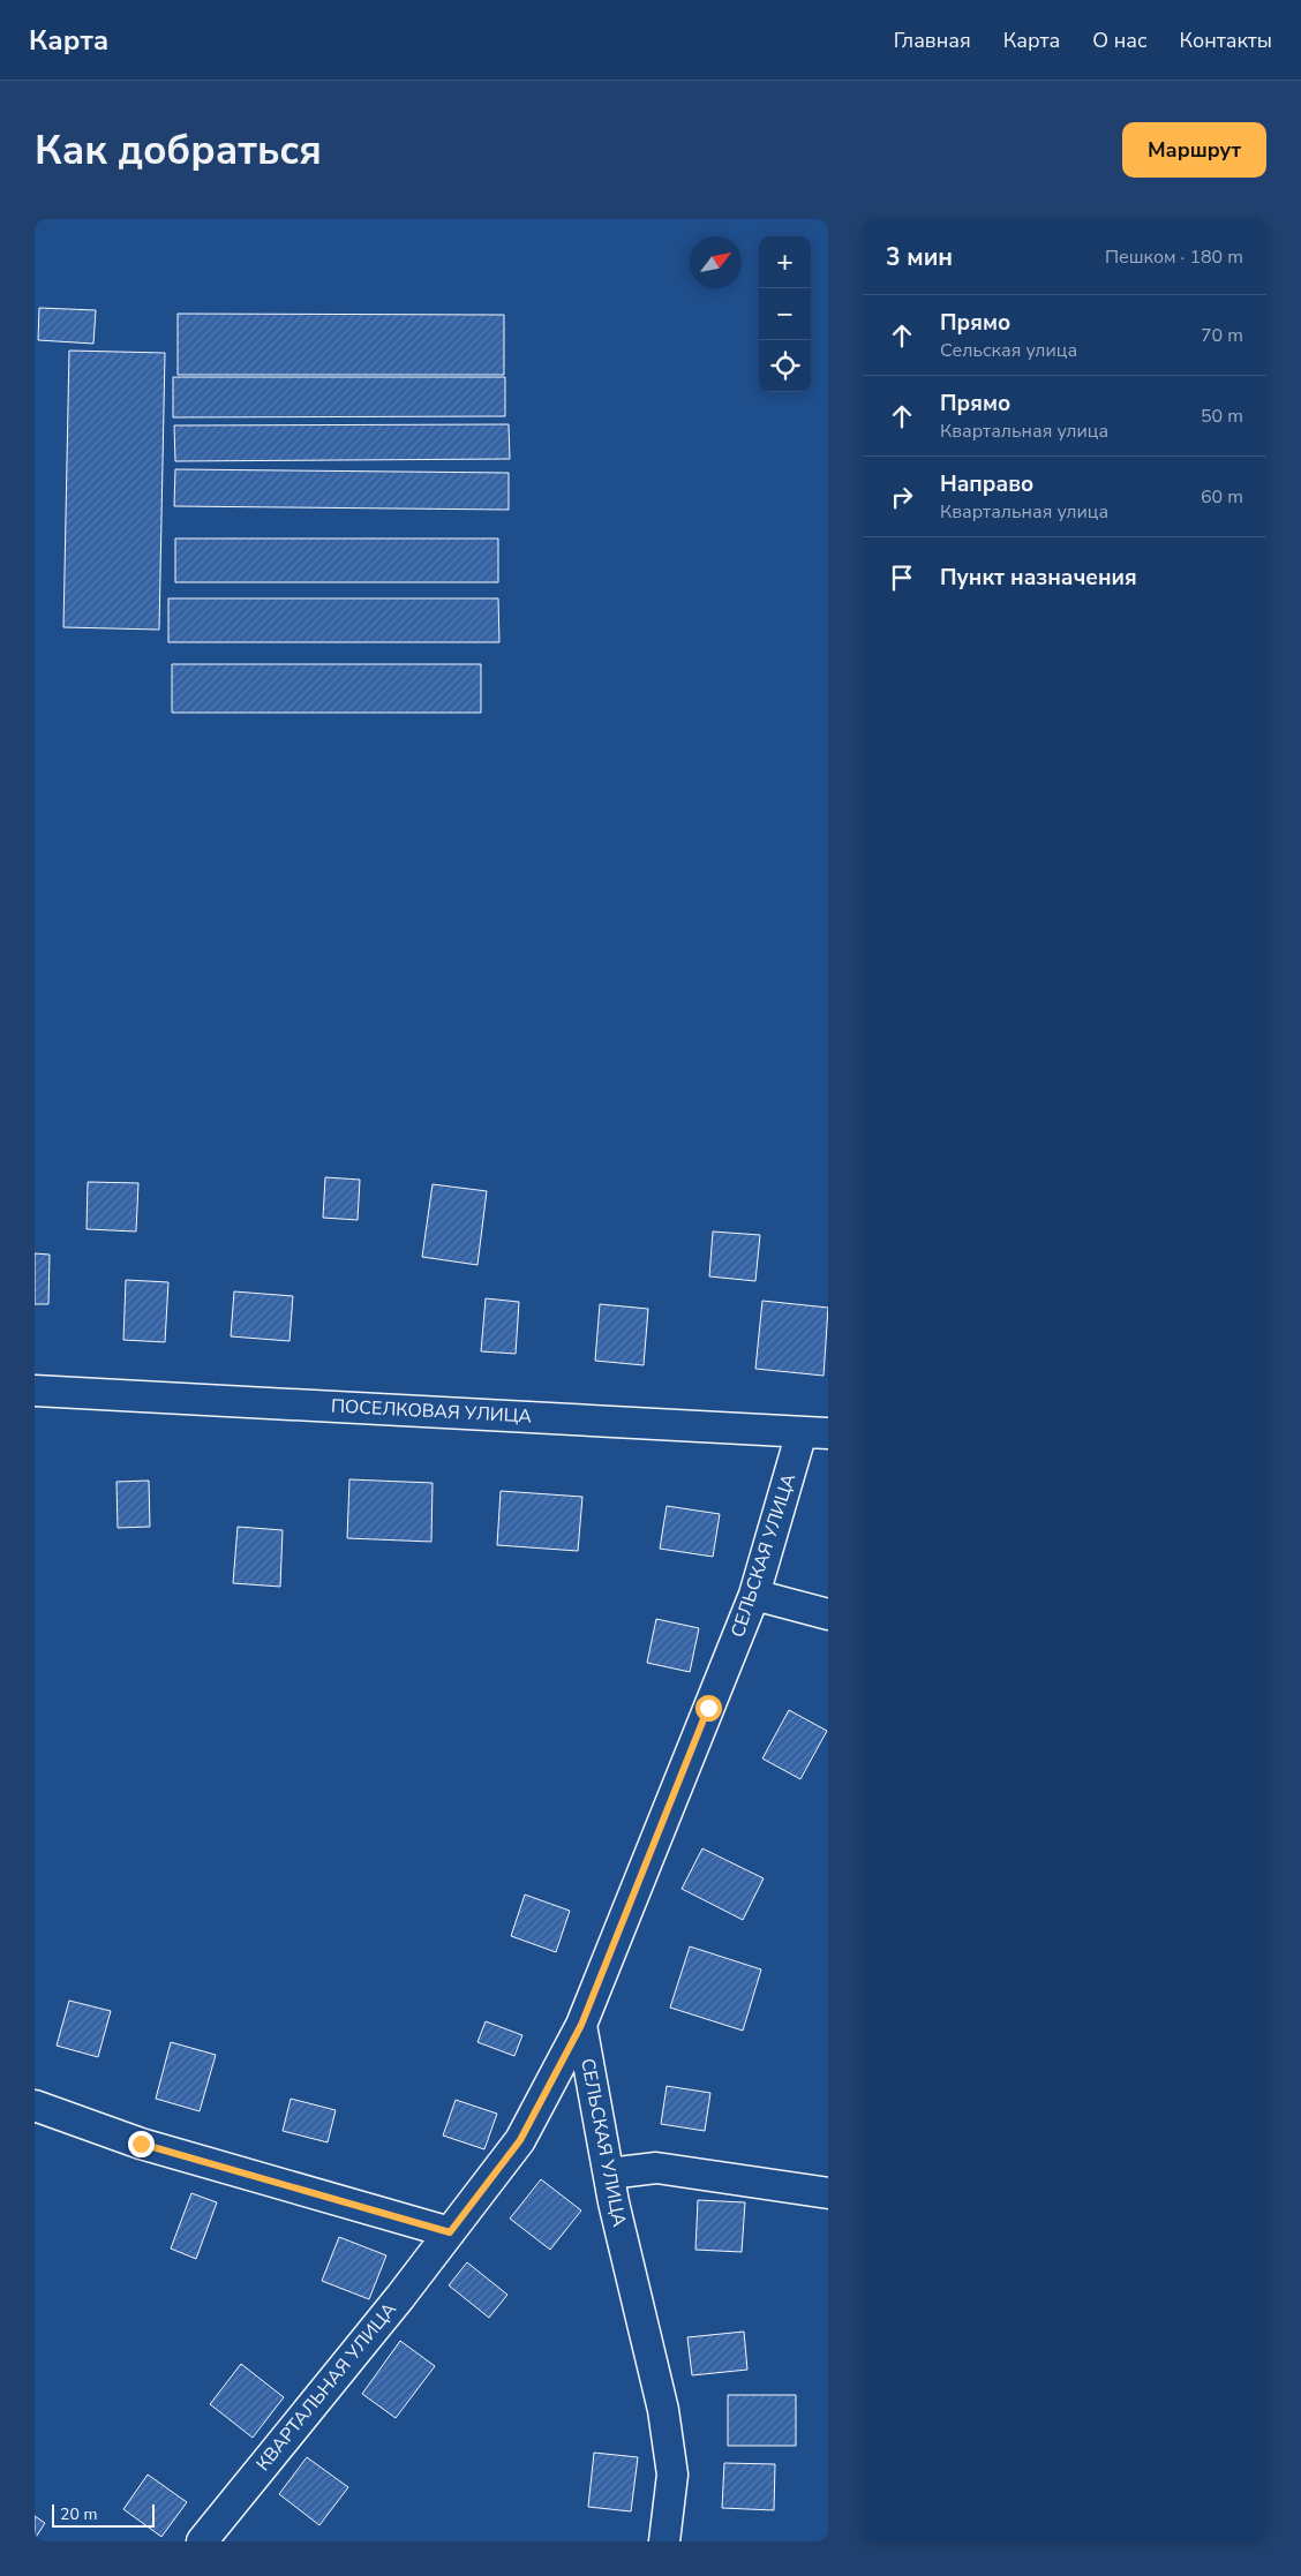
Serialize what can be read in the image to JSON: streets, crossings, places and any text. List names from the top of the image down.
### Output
{
  "streets": {
    "street": ["ПОСЕЛКОВАЯ УЛИЦА", "СЕЛЬСКАЯ УЛИЦА", "КВАРТАЛЬНАЯ УЛИЦА"]
  },
  "crossings": [
    ["ПОСЕЛКОВАЯ УЛИЦА", "СЕЛЬСКАЯ УЛИЦА"],
    ["СЕЛЬСКАЯ УЛИЦА", "КВАРТАЛЬНАЯ УЛИЦА"]
  ],
  "scale_bar": "20 m",
  "north": "top right",
  "page": {
    "header": "Карта",
    "nav": [
      "Главная",
      "Карта",
      "О нас",
      "Контакты"
    ],
    "buttons": "Маршрут",
    "title": "Как добраться",
    "heading": ["3 мин", "Пешком · 180 m"],
    "map_buttons": ["+", "−"],
    "list": [
      ["Прямо", "Сельская улица", "70 m"],
      ["Прямо", "Квартальная улица", "50 m"],
      ["Направо", "Квартальная улица", "60 m"],
      "Пункт назначения"
    ],
    "scale": "20 m"
  }
}
